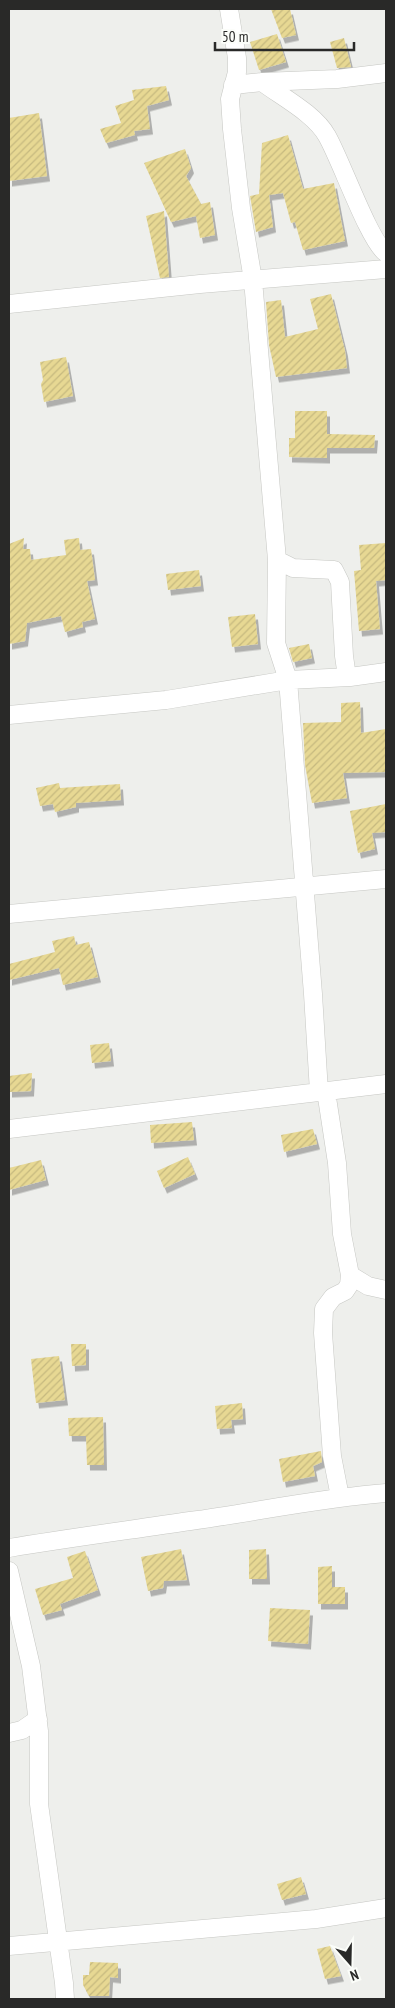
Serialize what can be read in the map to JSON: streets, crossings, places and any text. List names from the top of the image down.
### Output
{
  "scale_bar": "50 m",
  "north": "bottom"
}
